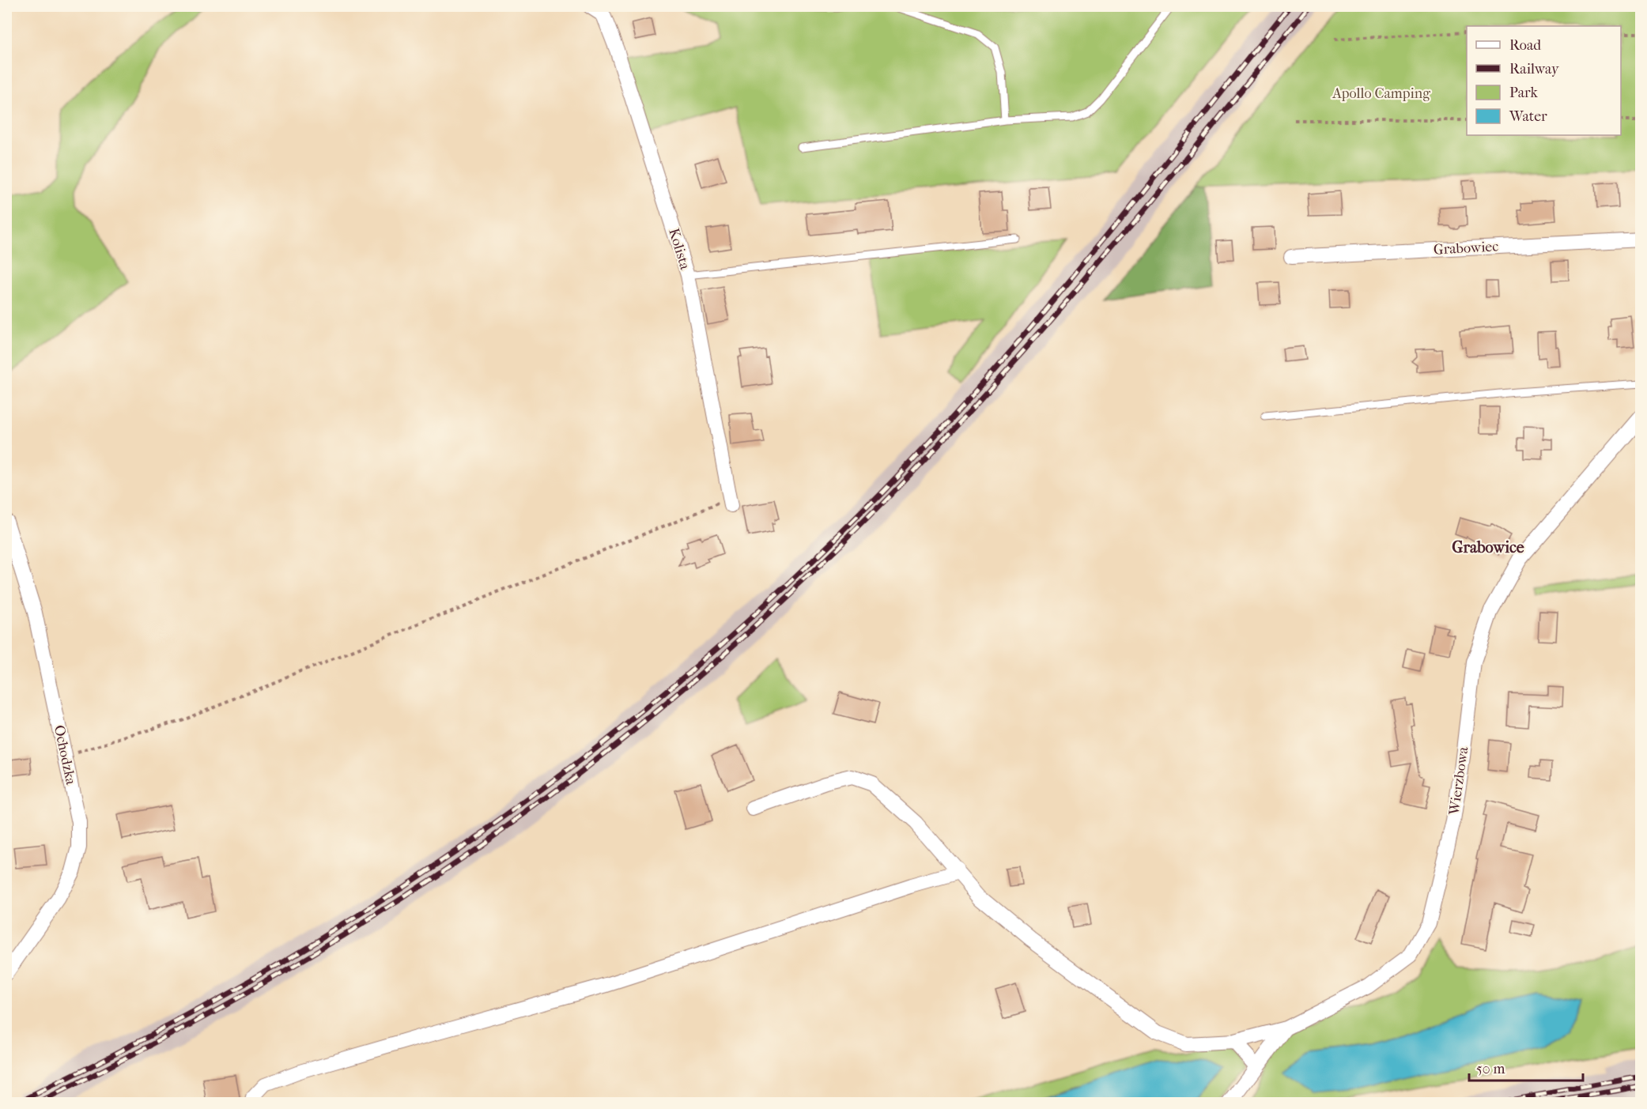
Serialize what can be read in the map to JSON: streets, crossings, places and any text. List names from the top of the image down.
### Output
{
  "streets": {
    "street": [
      "Grabowiec",
      "Kolista",
      "Ochodzka",
      "Wierzbowa"
    ]
  },
  "districts": ["Grabowice"],
  "parks": ["Apollo Camping"],
  "legend": [
    "Road",
    "Railway",
    "Park",
    "Water"
  ],
  "scale_bar": "50 m"
}
